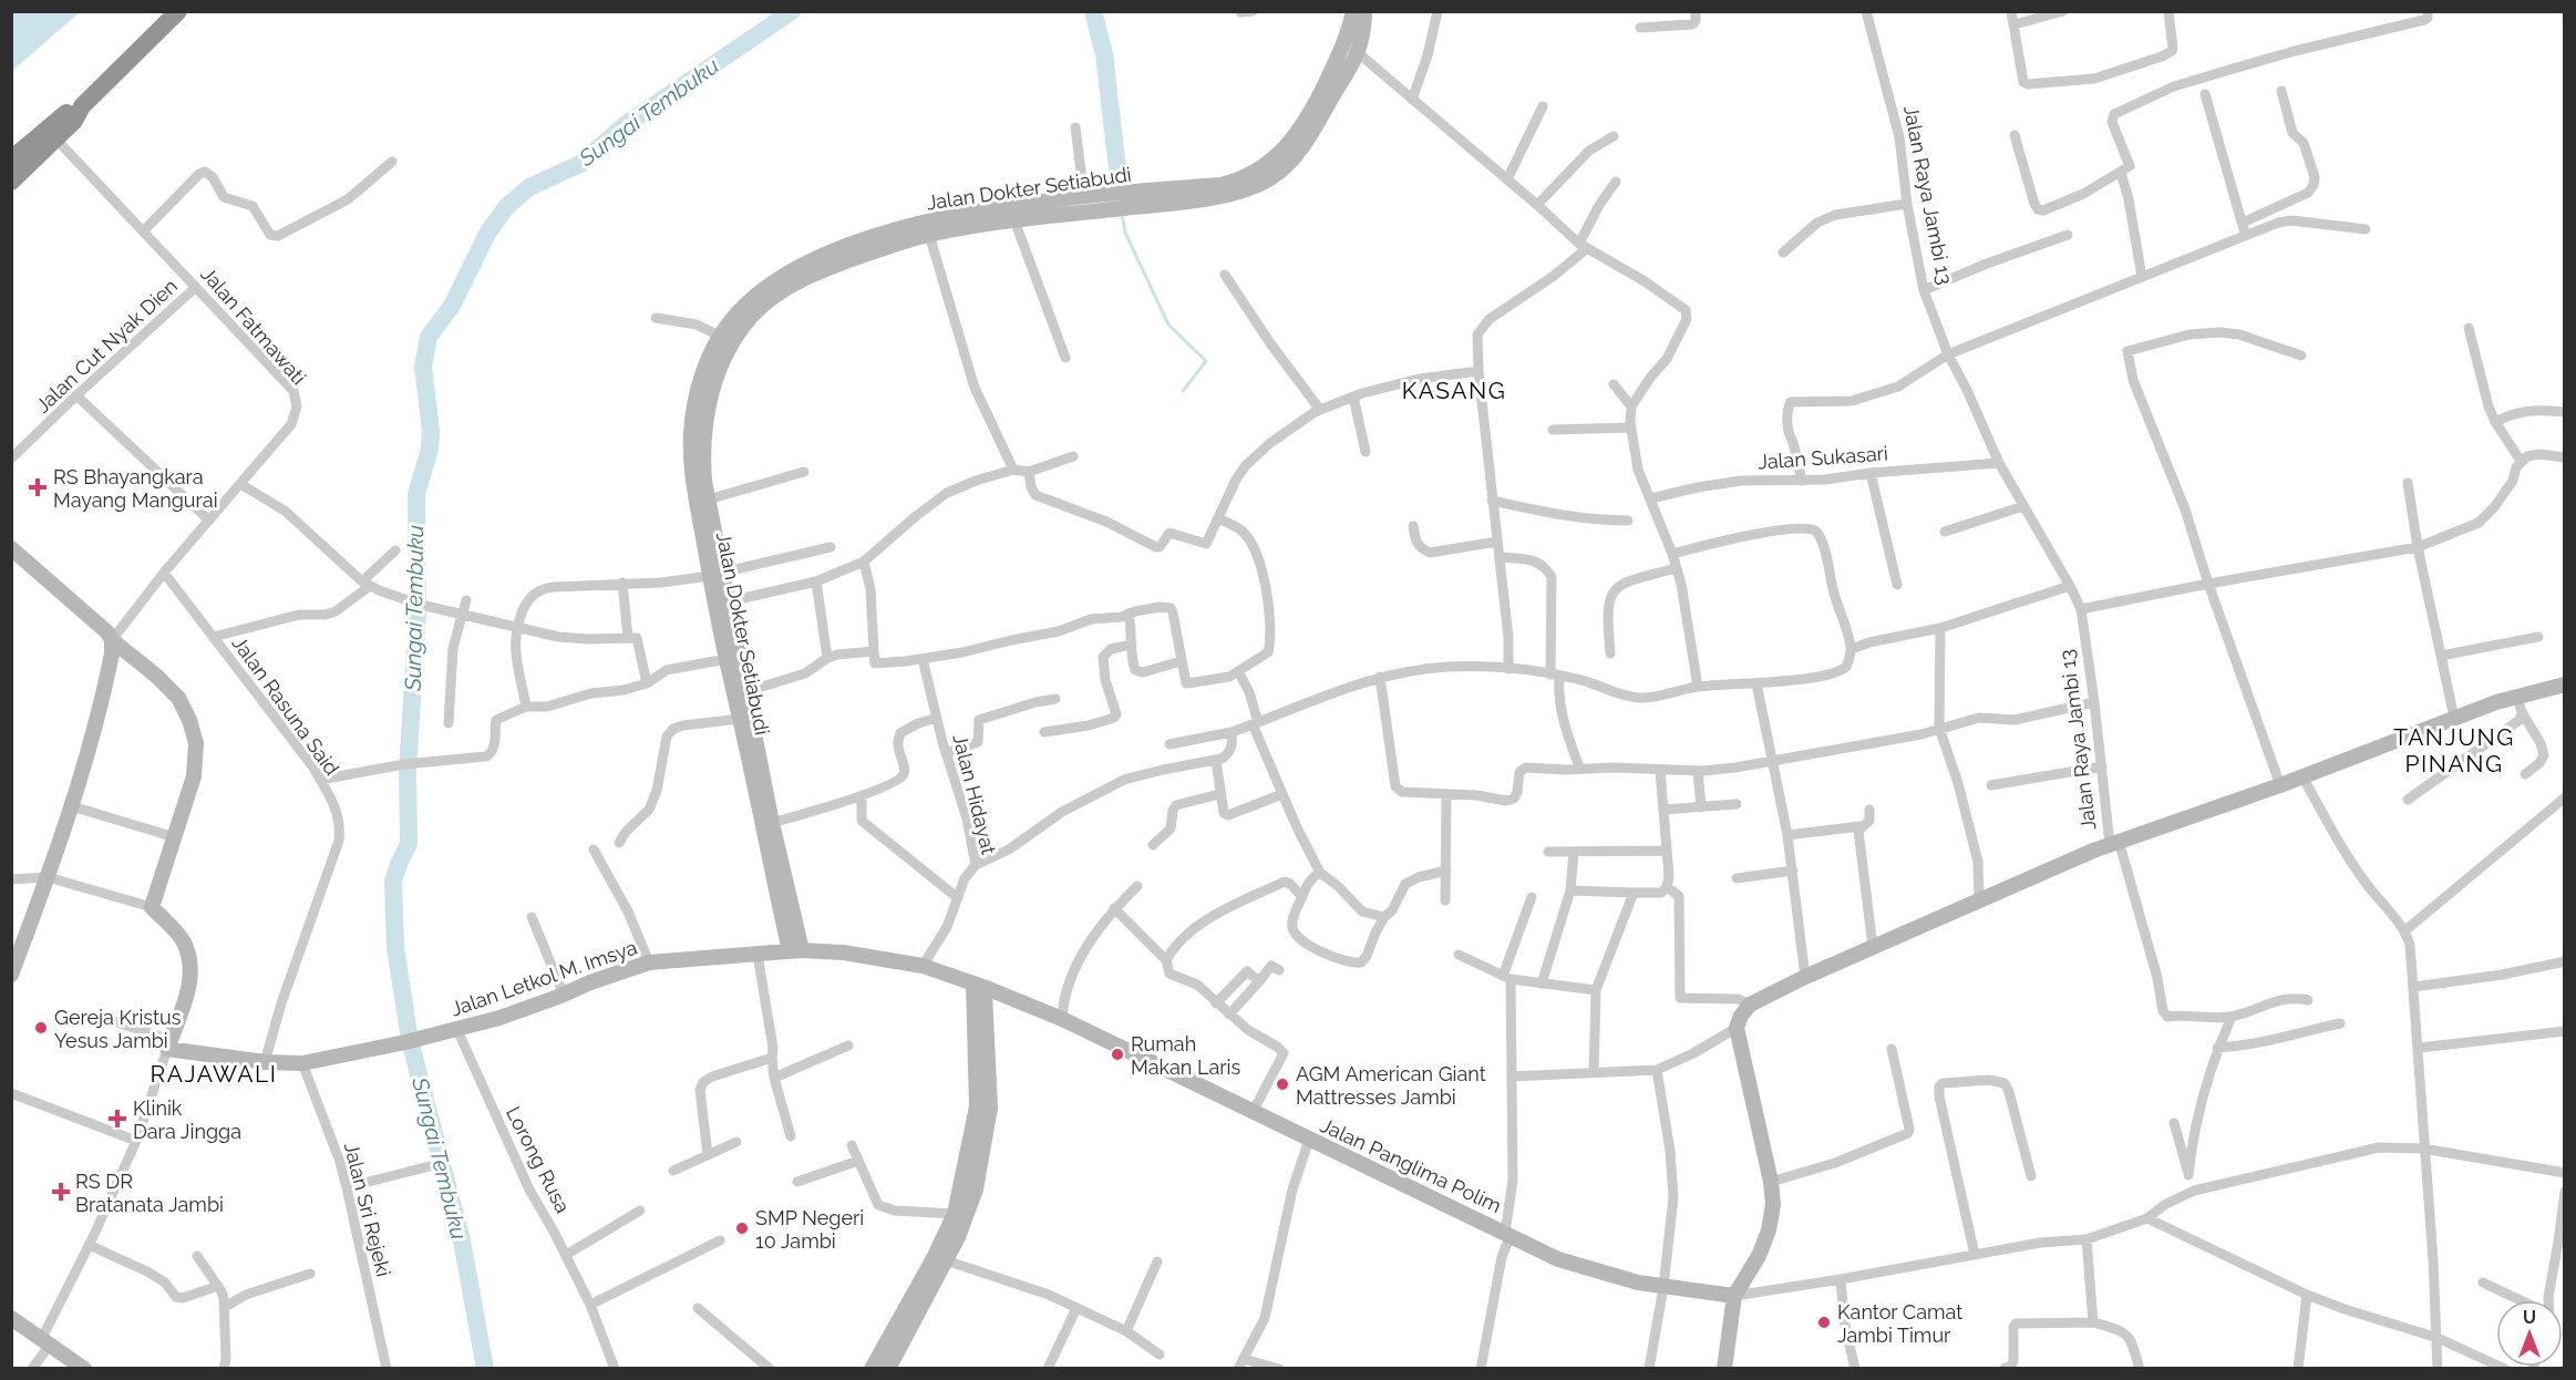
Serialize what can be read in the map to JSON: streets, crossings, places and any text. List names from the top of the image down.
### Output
{
  "streets": {
    "street": [
      "Jalan Dokter Setiabudi",
      "Jalan Raya Jambi 13",
      "Jalan Fatmawati",
      "Jalan Cut Nyak Dien",
      "Jalan Sukasari",
      "Jalan Rasuna Said",
      "Jalan Hidayat",
      "Jalan Letkol M. Imsya",
      "Lorong Rusa",
      "Jalan Panglima Polim",
      "Jalan Sri Rejeki"
    ]
  },
  "crossings": [
    ["Jalan Dokter Setiabudi", "Jalan Letkol M. Imsya"],
    ["Jalan Raya Jambi 13", "Jalan Sukasari"],
    ["Jalan Fatmawati", "Jalan Cut Nyak Dien"],
    ["Jalan Fatmawati", "Jalan Rasuna Said"],
    ["Jalan Rasuna Said", "Jalan Letkol M. Imsya"],
    ["Jalan Hidayat", "Jalan Letkol M. Imsya"],
    ["Jalan Letkol M. Imsya", "Lorong Rusa"],
    ["Jalan Letkol M. Imsya", "Jalan Panglima Polim"],
    ["Jalan Letkol M. Imsya", "Jalan Sri Rejeki"]
  ],
  "districts": ["KASANG", "TANJUNG PINANG", "RAJAWALI"],
  "water": ["Sungai Tembuku"],
  "places": {
    "health": ["RS Bhayangkara Mayang Mangurai", "Klinik Dara Jingga", "RS DR Bratanata Jambi"],
    "other": [
      "Gereja Kristus Yesus Jambi",
      "Rumah Makan Laris",
      "AGM American Giant Mattresses Jambi",
      "SMP Negeri 10 Jambi",
      "Kantor Camat Jambi Timur"
    ]
  },
  "north": "top"
}
